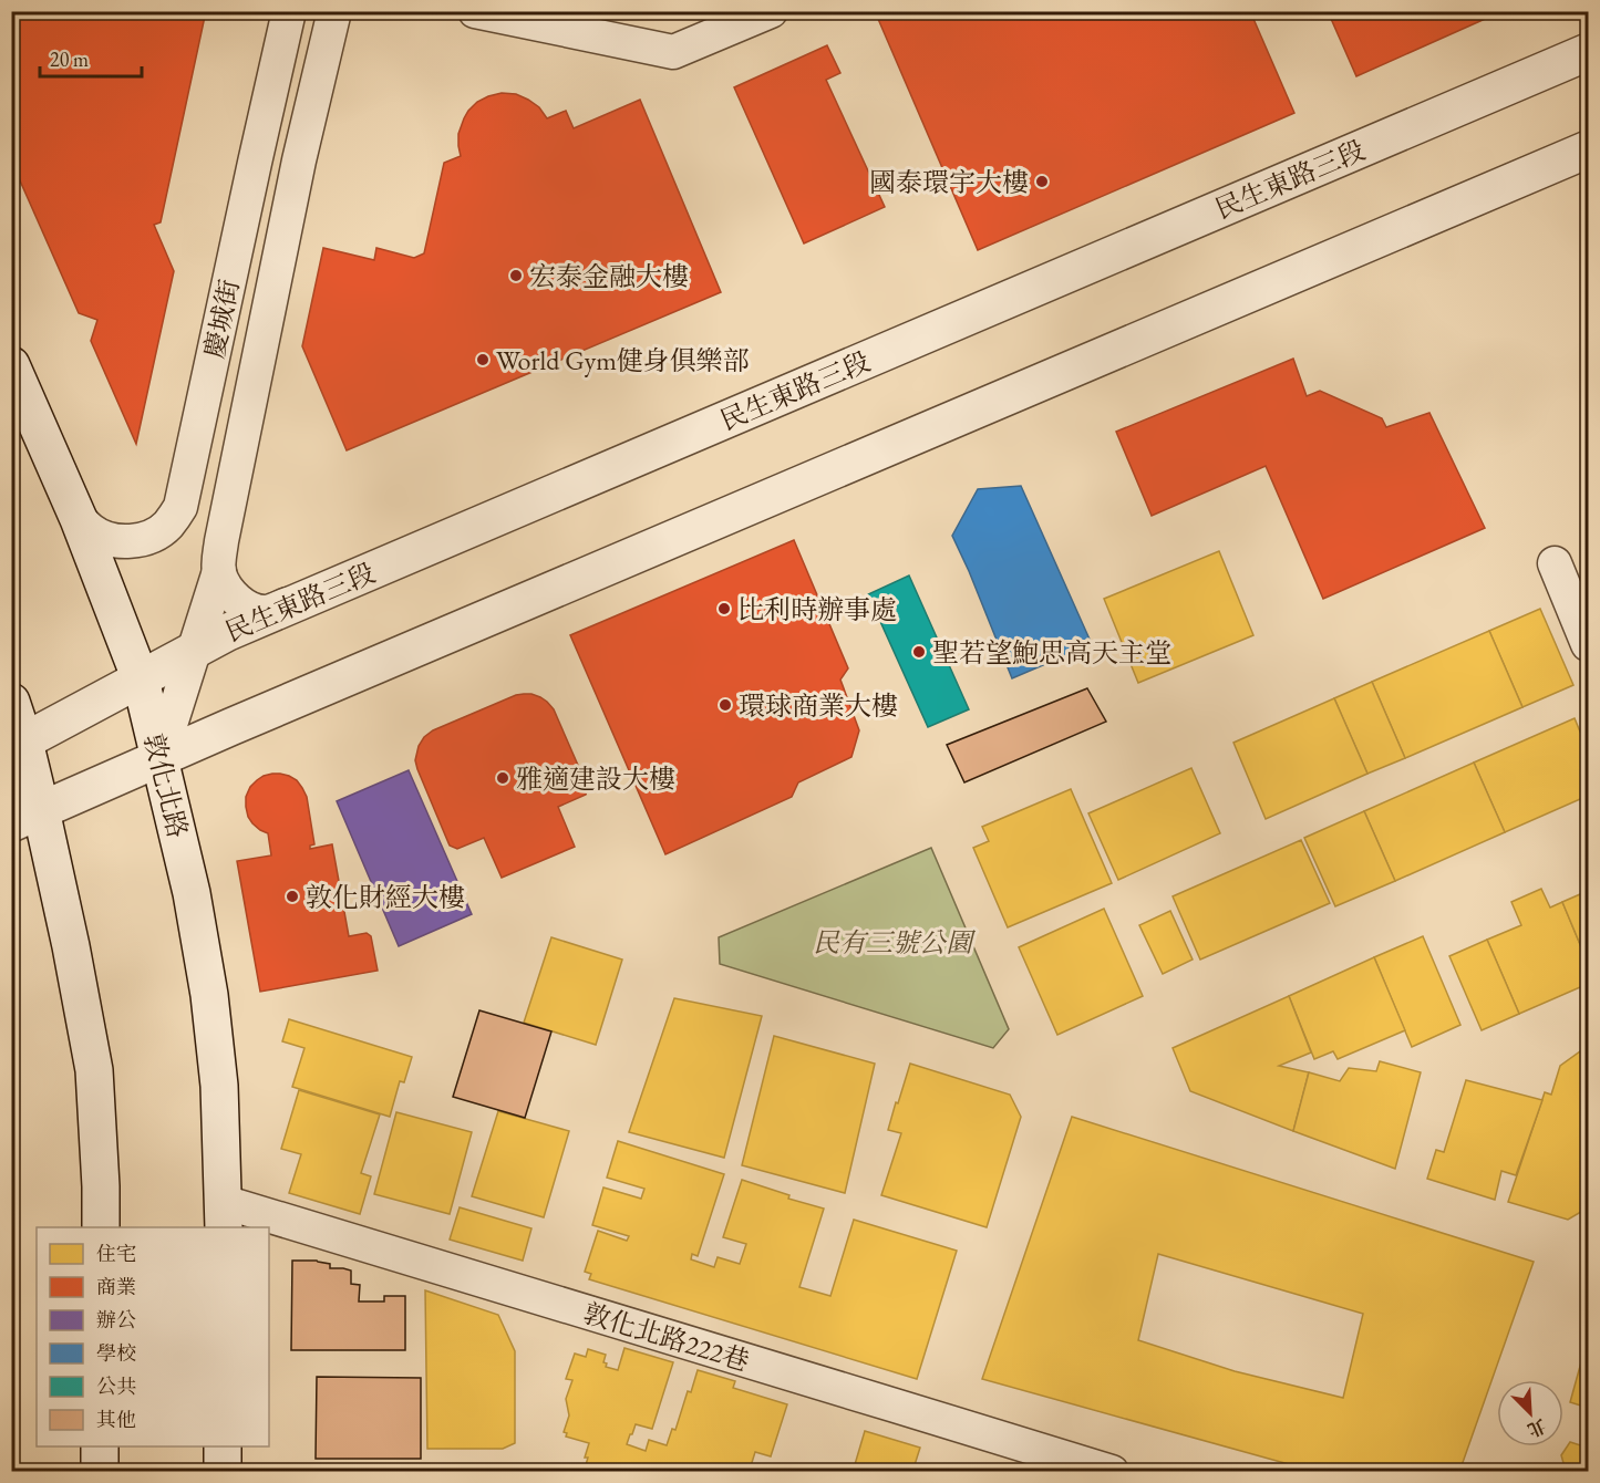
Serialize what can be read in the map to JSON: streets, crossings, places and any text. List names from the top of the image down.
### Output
{
  "streets": {
    "street": [
      "民生東路三段",
      "慶城街",
      "敦化北路",
      "敦化北路222巷"
    ]
  },
  "crossings": [
    ["民生東路三段", "慶城街"],
    ["民生東路三段", "敦化北路"],
    ["慶城街", "敦化北路"],
    ["敦化北路", "敦化北路222巷"]
  ],
  "parks": ["民有三號公園"],
  "places": [
    "國泰環宇大樓",
    "宏泰金融大樓",
    "World Gym健身俱樂部",
    "比利時辦事處",
    "聖若望鮑思高天主堂",
    "環球商業大樓",
    "雅適建設大樓",
    "敦化財經大樓"
  ],
  "legend": [
    "住宅",
    "商業",
    "辦公",
    "學校",
    "公共",
    "其他"
  ],
  "scale_bar": "20 m",
  "north": "bottom right"
}
